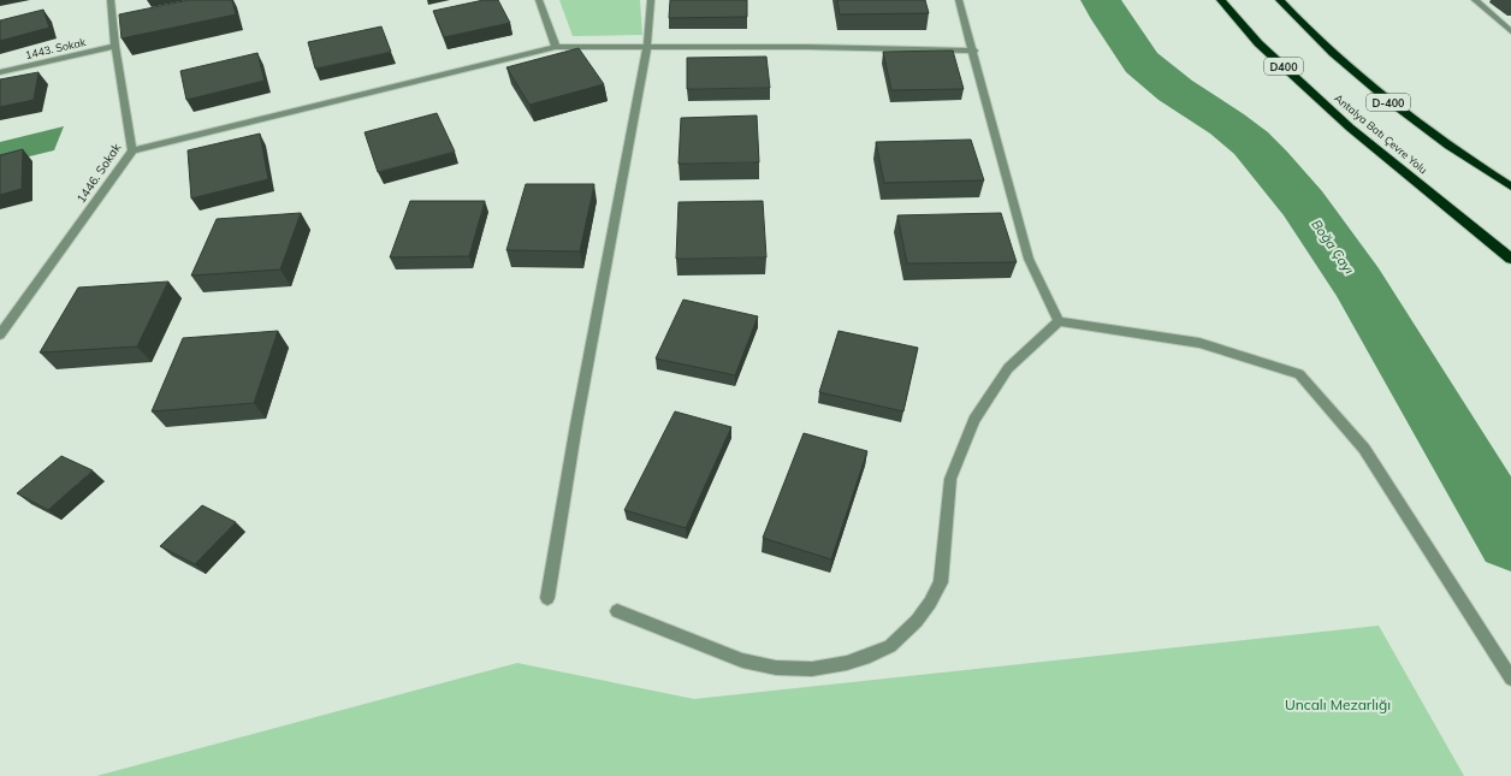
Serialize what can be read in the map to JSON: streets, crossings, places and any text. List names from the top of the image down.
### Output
{
  "streets": {
    "highway": ["D400", "D-400", "Antalya Batı Çevre Yolu"],
    "street": ["1443. Sokak", "1446. Sokak"]
  },
  "crossings": [
    ["1443. Sokak", "1446. Sokak"]
  ],
  "water": ["Boğa Çayı"],
  "parks": ["Uncalı Mezarlığı"]
}
